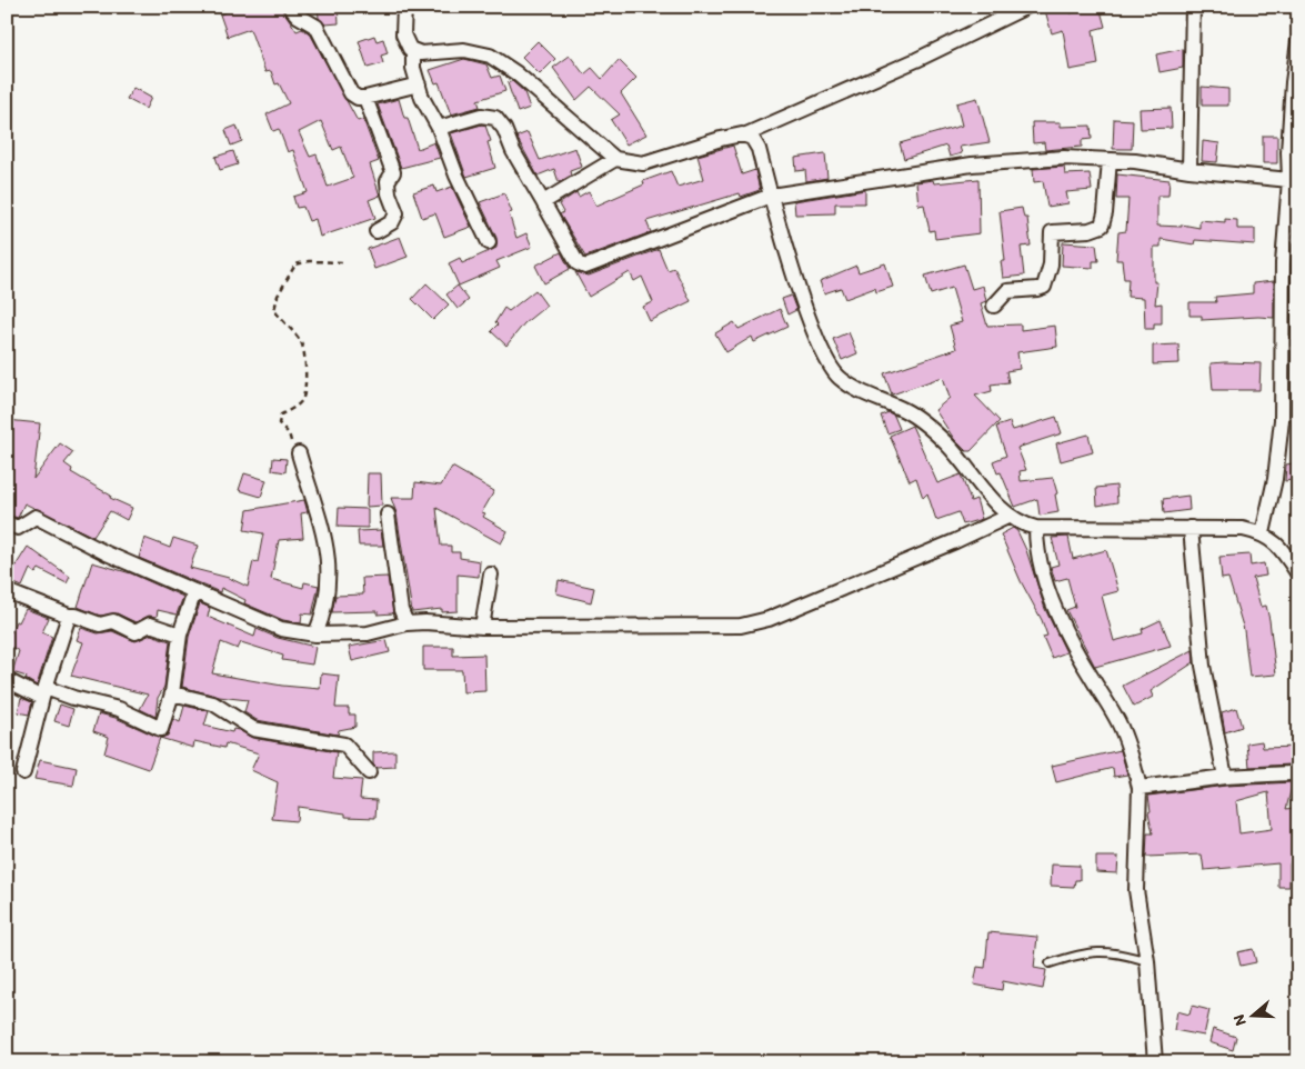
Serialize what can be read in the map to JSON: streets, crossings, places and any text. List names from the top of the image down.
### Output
{
  "north": "left"
}
